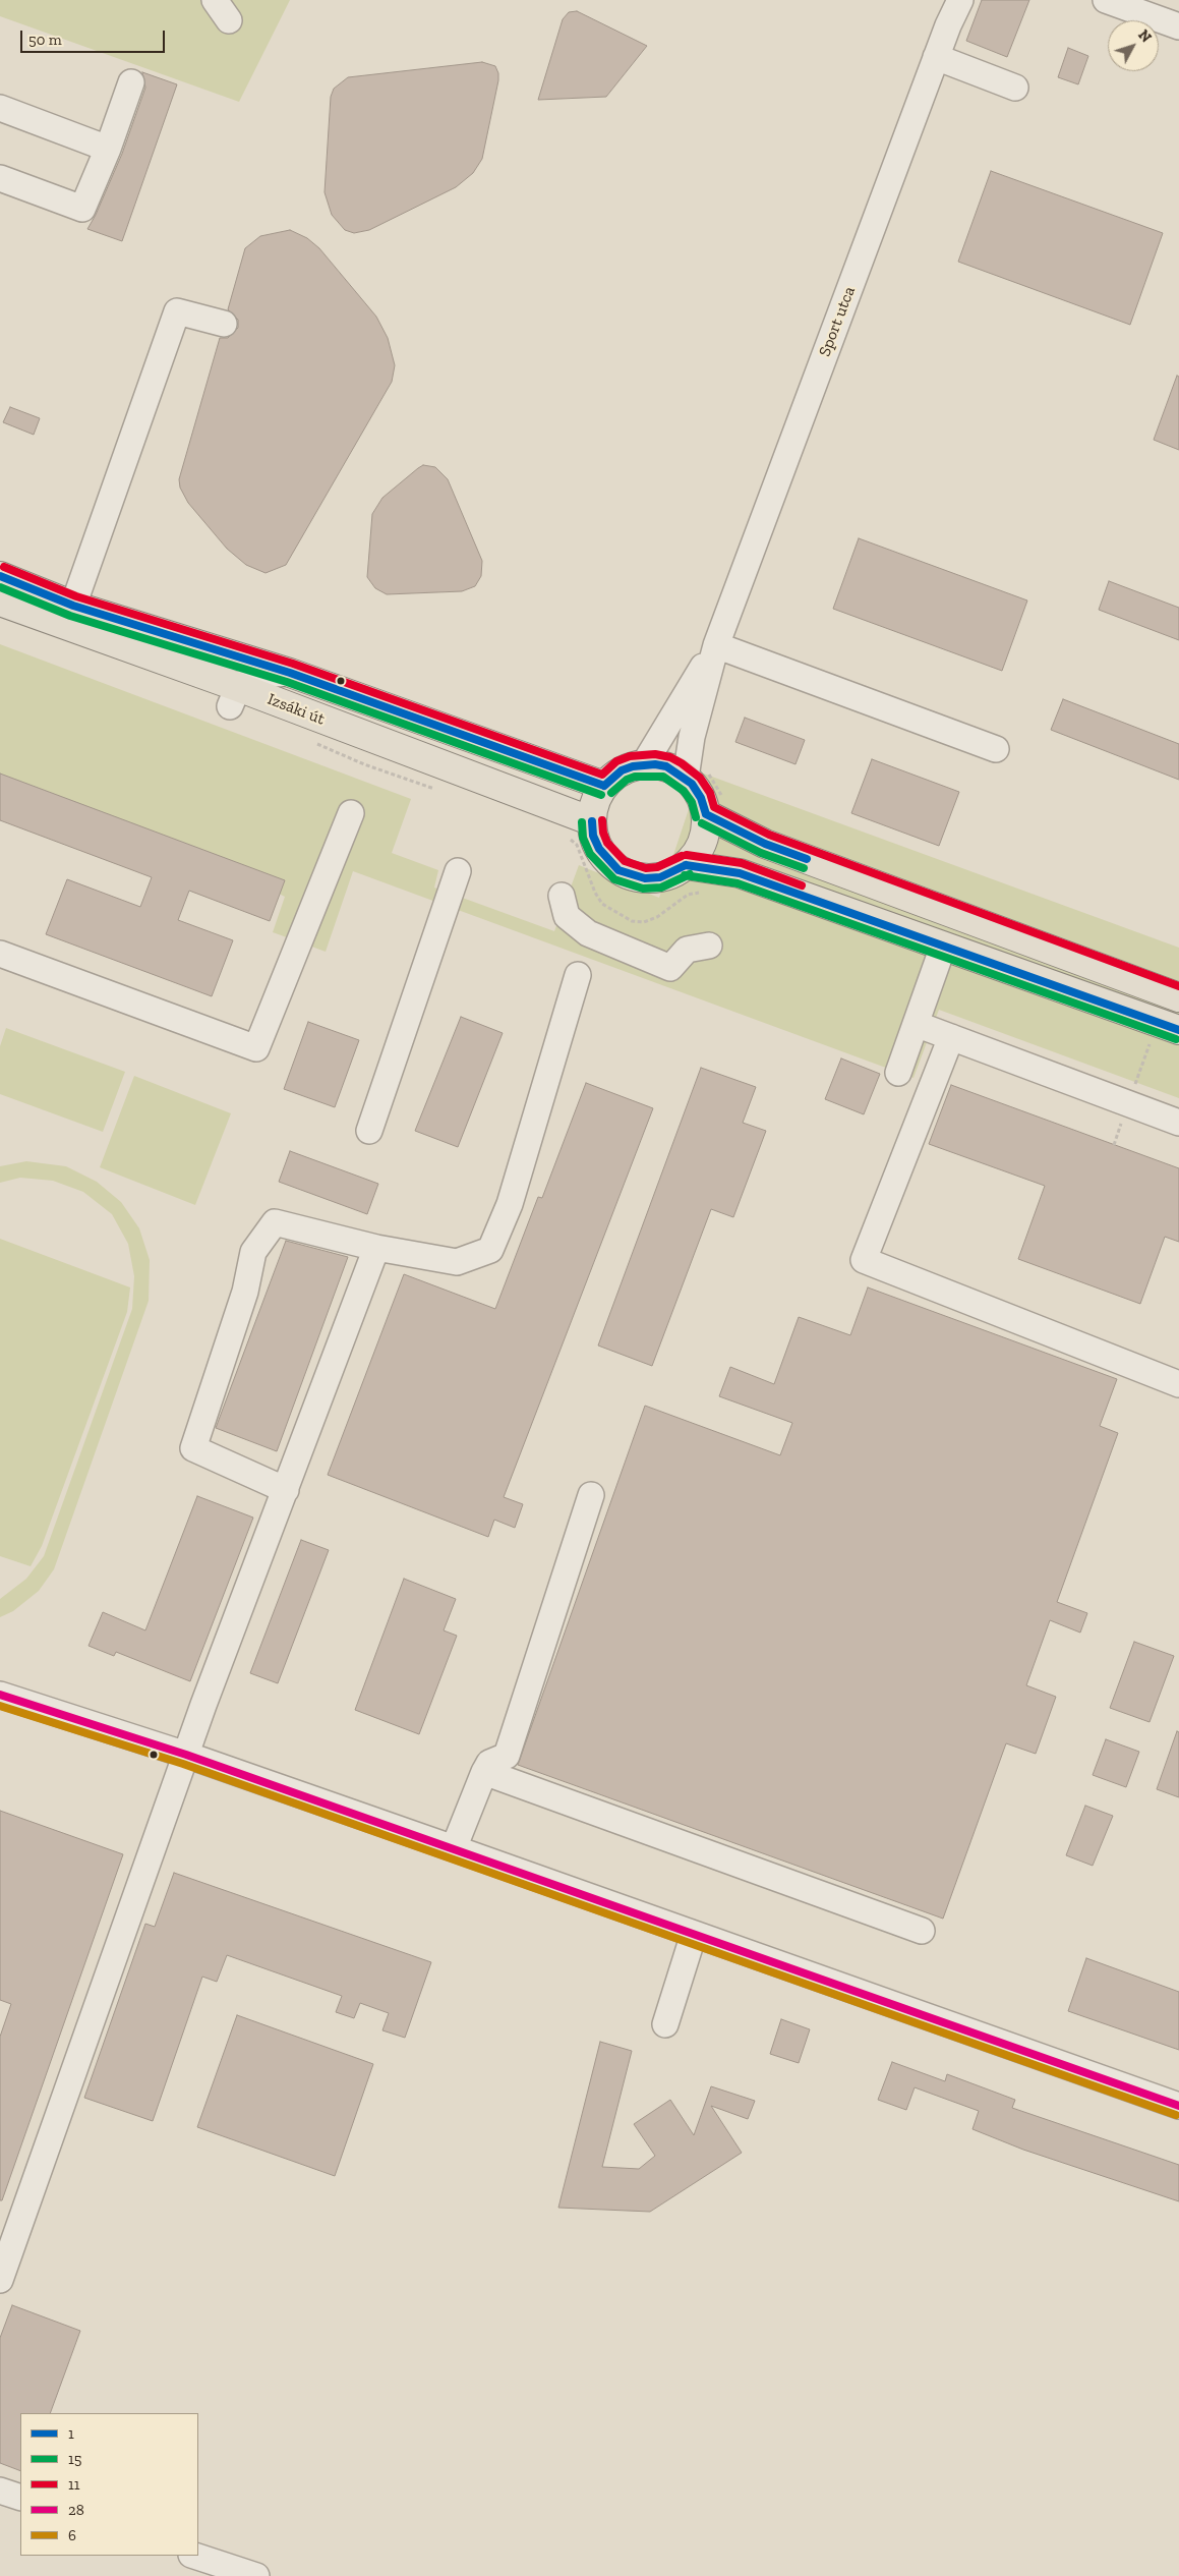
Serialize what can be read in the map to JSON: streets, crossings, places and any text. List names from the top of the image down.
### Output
{
  "streets": {
    "main road": ["Izsáki út"],
    "street": ["Sport utca"]
  },
  "lines": [
    "transit line 11",
    "transit line 1",
    "transit line 15",
    "transit line 28",
    "transit line 6"
  ],
  "legend": [
    "1",
    "15",
    "11",
    "28",
    "6"
  ],
  "scale_bar": "50 m",
  "north": "top right"
}
